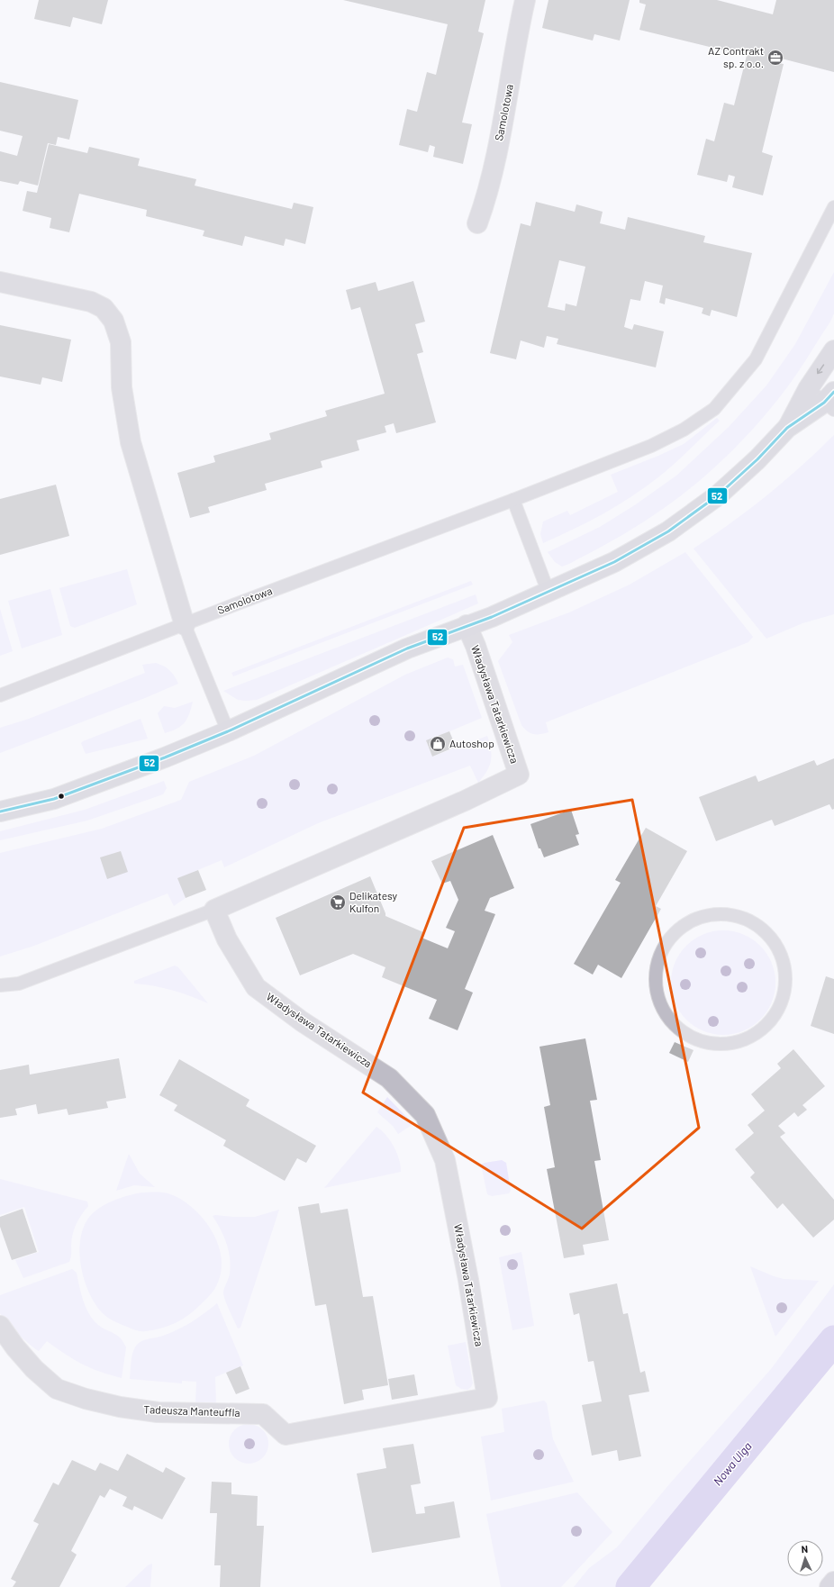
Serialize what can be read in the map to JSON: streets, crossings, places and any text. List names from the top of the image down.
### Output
{
  "streets": {
    "street": ["Samolotowa", "Władysława Tatarkiewicza", "Tadeusza Manteuffla"]
  },
  "crossings": [
    ["Władysława Tatarkiewicza", "Tadeusza Manteuffla"]
  ],
  "water": ["Nowa Ulga"],
  "places": {
    "office": ["AZ Contrakt sp. z o.o."],
    "shop": ["Autoshop"],
    "supermarket": ["Delikatesy Kulfon"]
  },
  "lines": ["transit line 52"],
  "north": "top"
}
